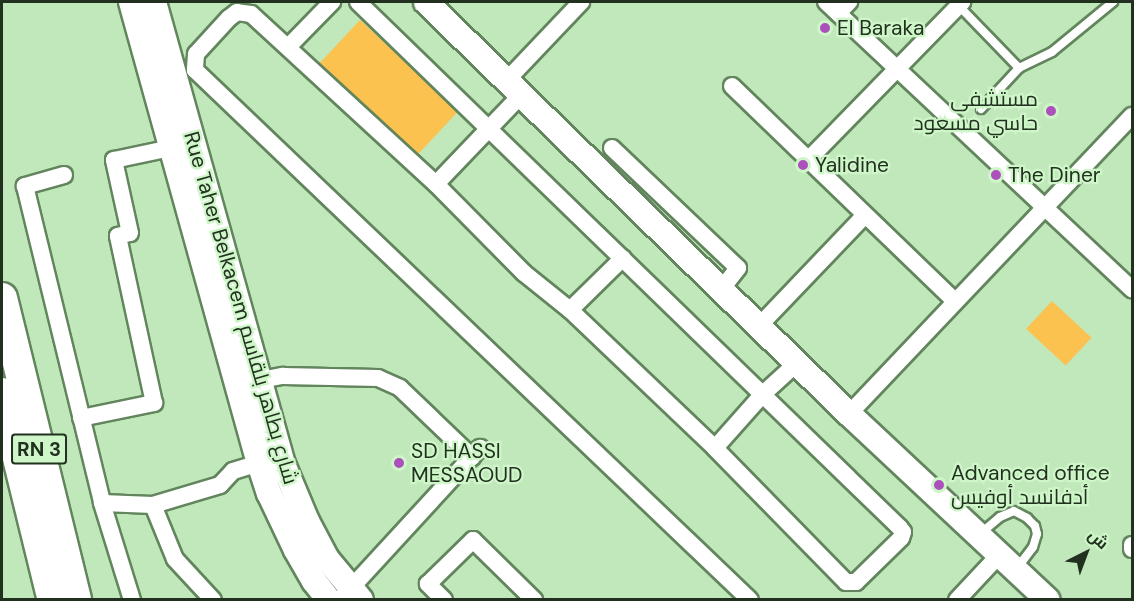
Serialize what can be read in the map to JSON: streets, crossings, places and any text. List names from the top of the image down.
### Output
{
  "streets": {
    "highway": ["RN 3"],
    "main road": ["Rue Taher Belkacem شارع بطاهر بلقاسم"]
  },
  "places": [
    "El Baraka",
    "مستشفى حاسي مسعود",
    "Yalidine",
    "The Diner",
    "SD HASSI MESSAOUD",
    "Advanced office أدفانسد أوفيس"
  ],
  "north": "top right"
}
